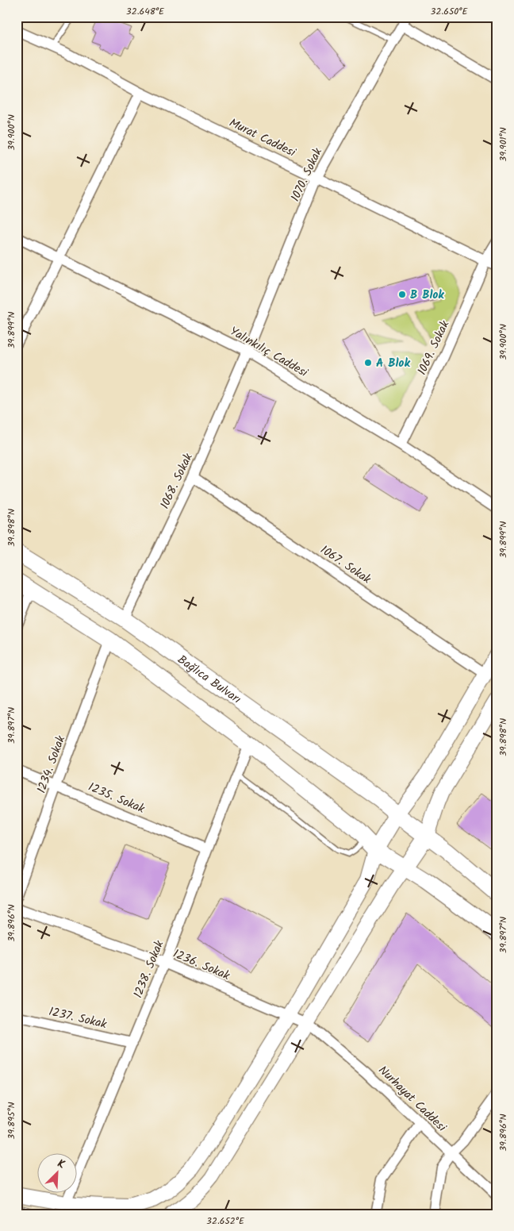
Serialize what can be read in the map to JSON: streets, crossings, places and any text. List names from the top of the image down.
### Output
{
  "streets": {
    "main road": ["Bağlıca Bulvarı"],
    "street": [
      "Murat Caddesi",
      "1070. Sokak",
      "1069. Sokak",
      "Yalınkılıç Caddesi",
      "1068. Sokak",
      "1067. Sokak",
      "1234. Sokak",
      "1235. Sokak",
      "1236. Sokak",
      "1238. Sokak",
      "1237. Sokak",
      "Nurhayat Caddesi"
    ]
  },
  "crossings": [
    ["Murat Caddesi", "1070. Sokak"],
    ["Murat Caddesi", "1069. Sokak"],
    ["1070. Sokak", "Yalınkılıç Caddesi"],
    ["1070. Sokak", "1068. Sokak"],
    ["1069. Sokak", "Yalınkılıç Caddesi"],
    ["Yalınkılıç Caddesi", "1068. Sokak"],
    ["1068. Sokak", "1067. Sokak"],
    ["1068. Sokak", "Bağlıca Bulvarı"],
    ["1234. Sokak", "1235. Sokak"],
    ["1235. Sokak", "1238. Sokak"],
    ["1236. Sokak", "1238. Sokak"],
    ["1236. Sokak", "Nurhayat Caddesi"],
    ["1238. Sokak", "1237. Sokak"]
  ],
  "places": ["B Blok", "A Blok"],
  "north": "top right",
  "coordinates": [
    "32.648°E",
    "32.650°E",
    "39.900°N",
    "39.901°N",
    "39.899°N",
    "39.898°N",
    "39.897°N",
    "39.896°N",
    "39.895°N",
    "32.652°E"
  ]
}
